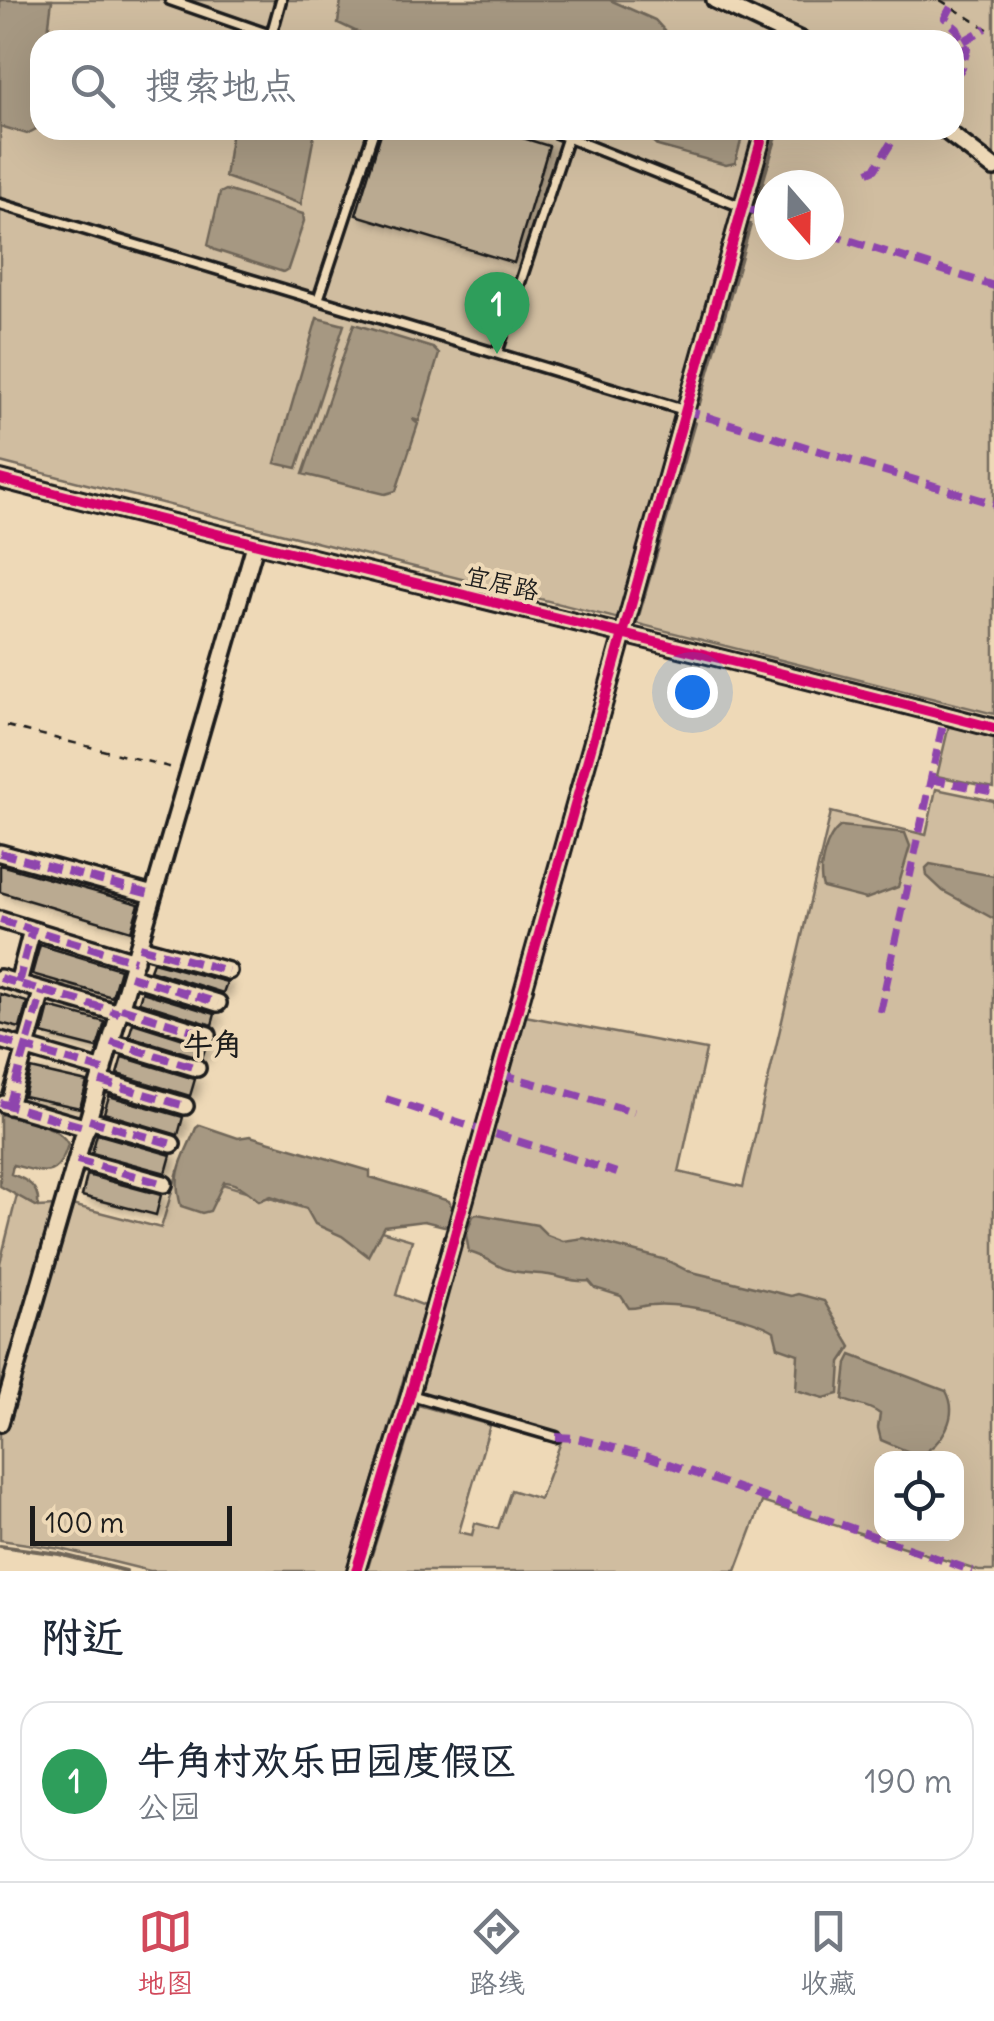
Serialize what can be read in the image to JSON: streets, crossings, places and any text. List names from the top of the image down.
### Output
{
  "streets": {
    "street": ["宜居路"]
  },
  "districts": ["牛角"],
  "scale_bar": "100 m",
  "north": "bottom",
  "page": {
    "search": "搜索地点",
    "pins": "1",
    "scale": "100 m",
    "heading": "附近",
    "list": [
      {
        "mark": "1",
        "name": "牛角村欢乐田园度假区",
        "note": "公园",
        "value": "190 m"
      }
    ],
    "nav": ["地图", "路线", "收藏"]
  }
}
